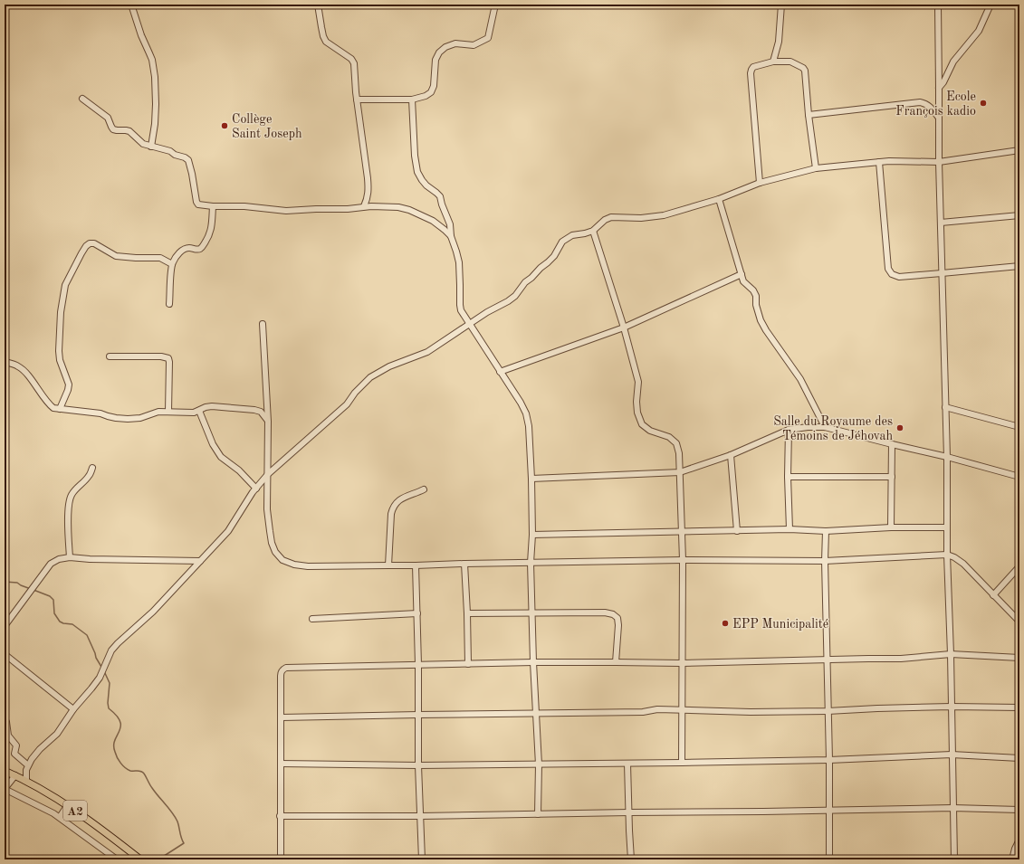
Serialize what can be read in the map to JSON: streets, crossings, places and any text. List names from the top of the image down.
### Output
{
  "streets": {
    "main road": ["A2"]
  },
  "places": [
    "Ecole François kadio",
    "Collège Saint Joseph",
    "Salle du Royaume des Témoins de Jéhovah",
    "EPP Municipalité"
  ]
}
